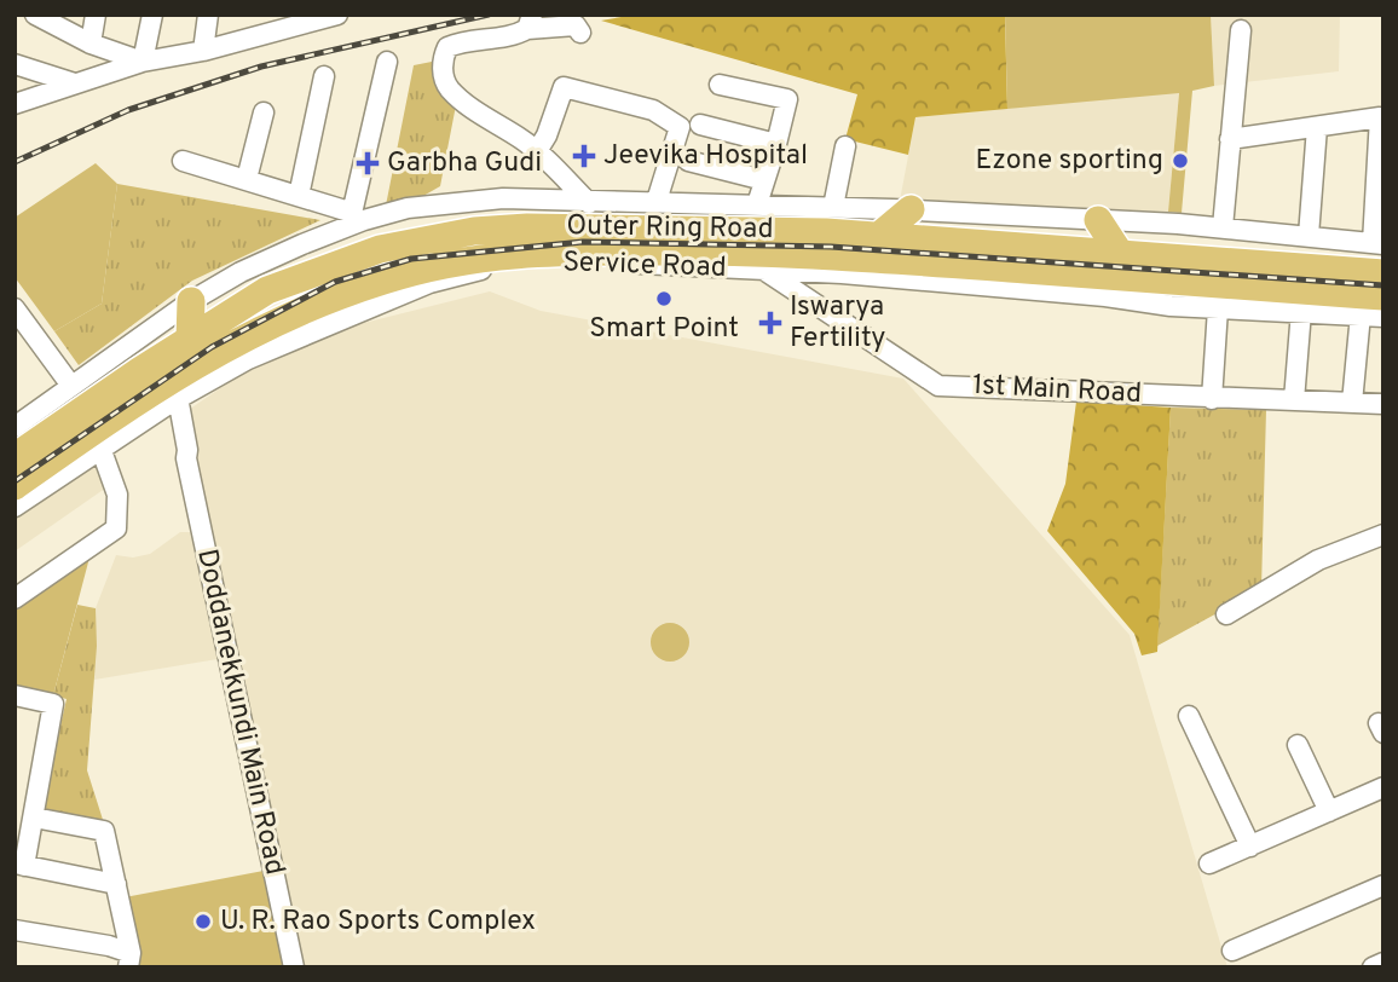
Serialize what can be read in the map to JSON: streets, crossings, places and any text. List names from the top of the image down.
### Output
{
  "streets": {
    "highway": ["Outer Ring Road"],
    "street": ["Service Road", "1st Main Road", "Doddanekkundi Main Road"]
  },
  "crossings": [
    ["Outer Ring Road", "Service Road"],
    ["Outer Ring Road", "Doddanekkundi Main Road"],
    ["Service Road", "1st Main Road"],
    ["Service Road", "Doddanekkundi Main Road"]
  ],
  "places": {
    "health": ["Jeevika Hospital", "Garbha Gudi", "Iswarya Fertility"],
    "other": ["Ezone sporting", "Smart Point", "U. R. Rao Sports Complex"]
  }
}
